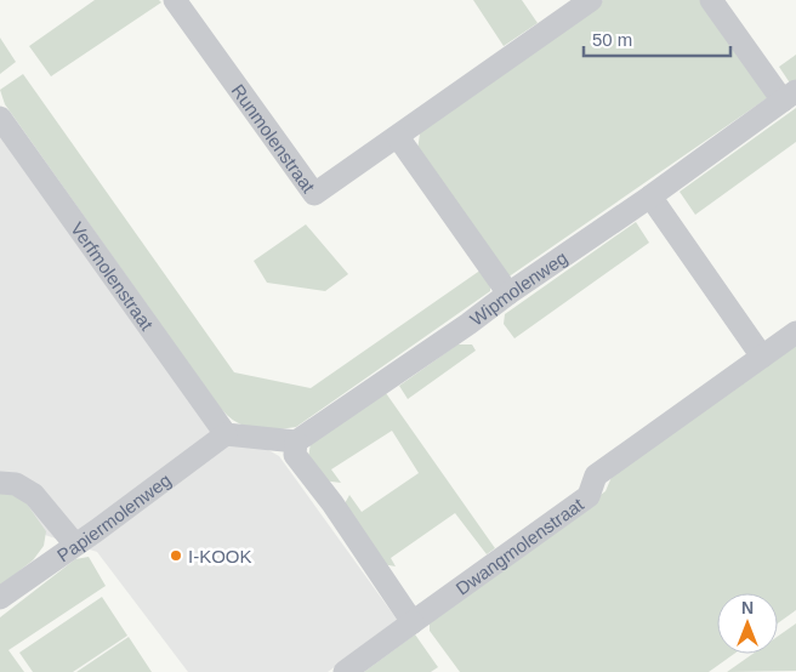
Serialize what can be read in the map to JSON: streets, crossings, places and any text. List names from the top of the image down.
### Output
{
  "streets": {
    "street": [
      "Runmolenstraat",
      "Verfmolenstraat",
      "Wipmolenweg",
      "Papiermolenweg",
      "Dwangmolenstraat"
    ]
  },
  "crossings": [
    ["Verfmolenstraat", "Papiermolenweg"]
  ],
  "places": ["I-KOOK"],
  "scale_bar": "50 m",
  "north": "top"
}
